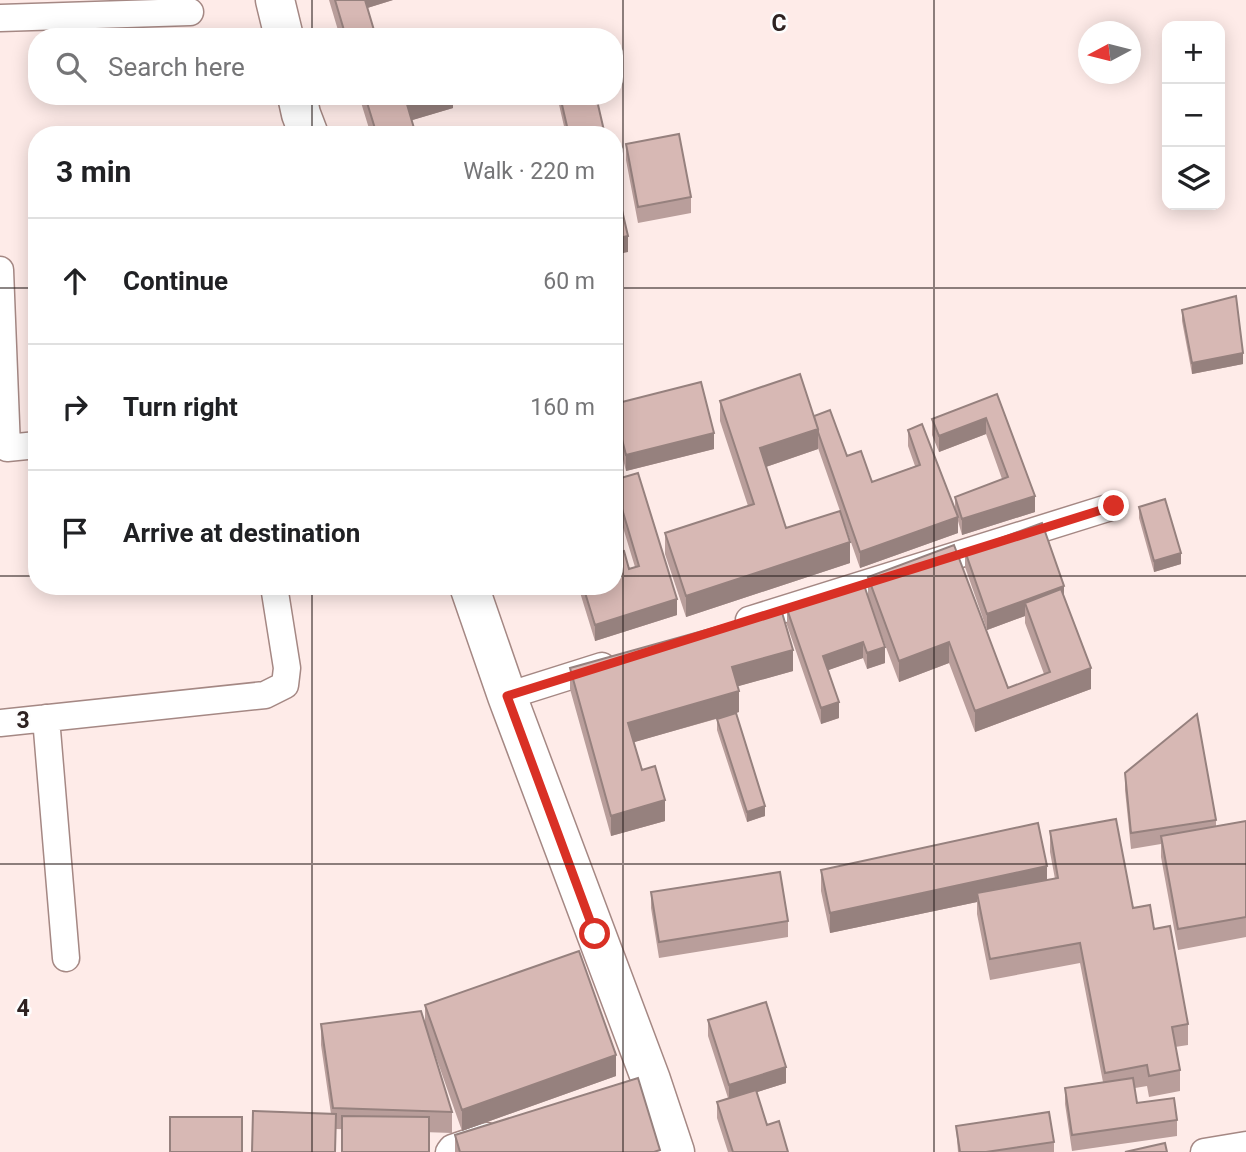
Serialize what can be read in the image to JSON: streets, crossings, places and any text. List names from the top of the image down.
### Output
{
  "north": "left",
  "page": {
    "map_buttons": ["+", "−"],
    "search": "Search here",
    "heading": ["3 min", "Walk · 220 m"],
    "list": [
      ["Continue", "60 m"],
      ["Turn right", "160 m"],
      "Arrive at destination"
    ]
  },
  "grid": {
    "columns": ["C"],
    "rows": ["3", "4"]
  }
}
